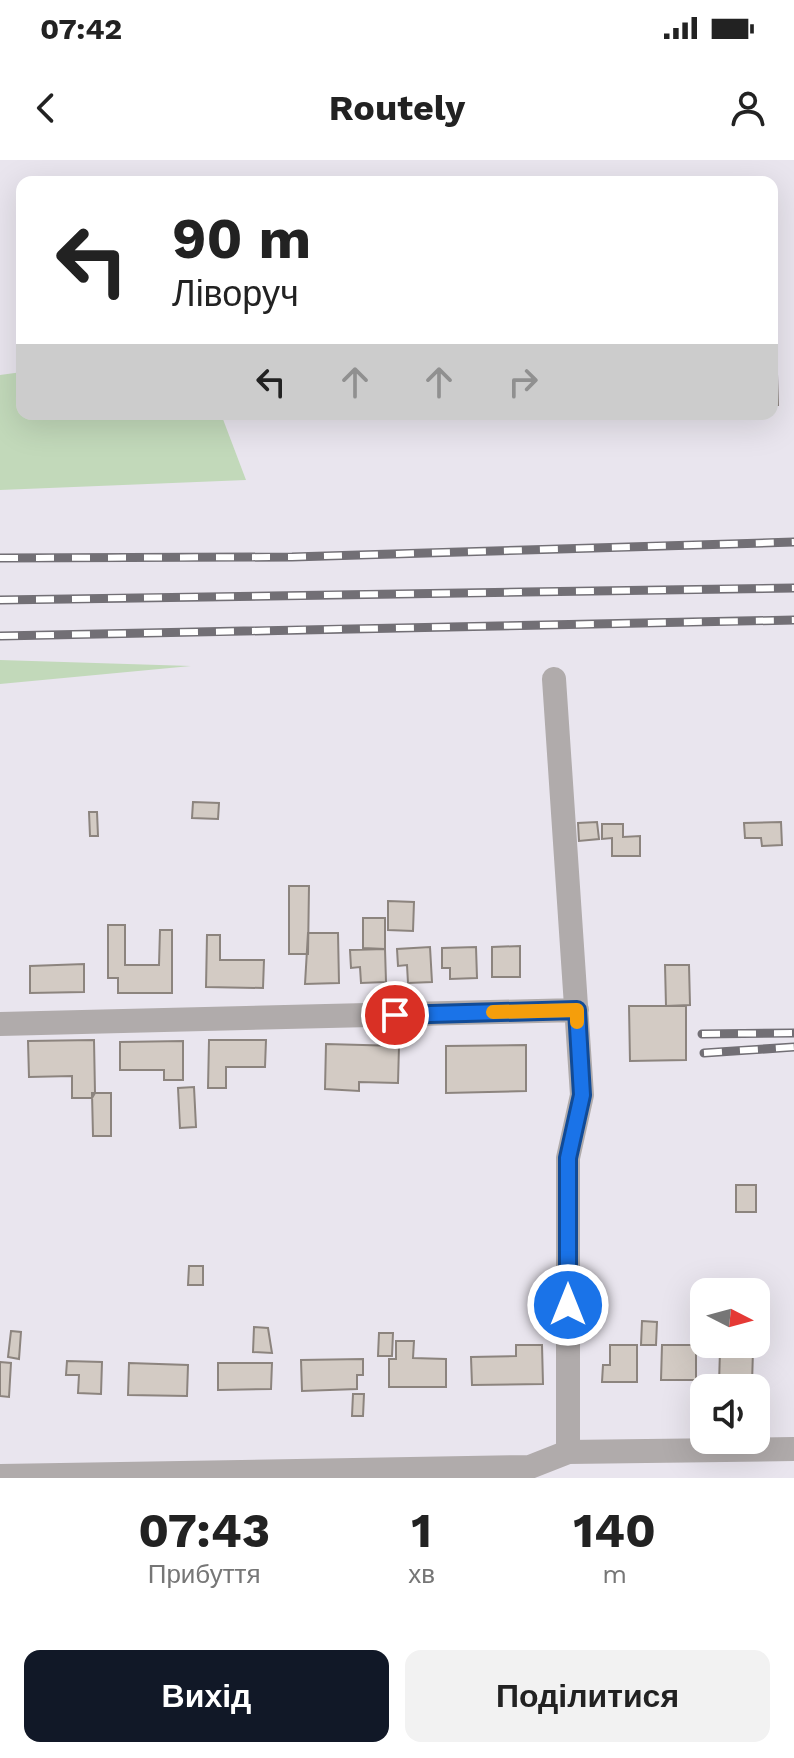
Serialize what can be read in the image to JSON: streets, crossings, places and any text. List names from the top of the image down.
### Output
{
  "north": "right",
  "page": {
    "status": "07:42",
    "header": "Routely",
    "turn": ["90 m", "Ліворуч"],
    "eta": [
      "07:43",
      "Прибуття",
      "1",
      "хв",
      "140",
      "m"
    ],
    "buttons": ["Вихід", "Поділитися"]
  }
}
